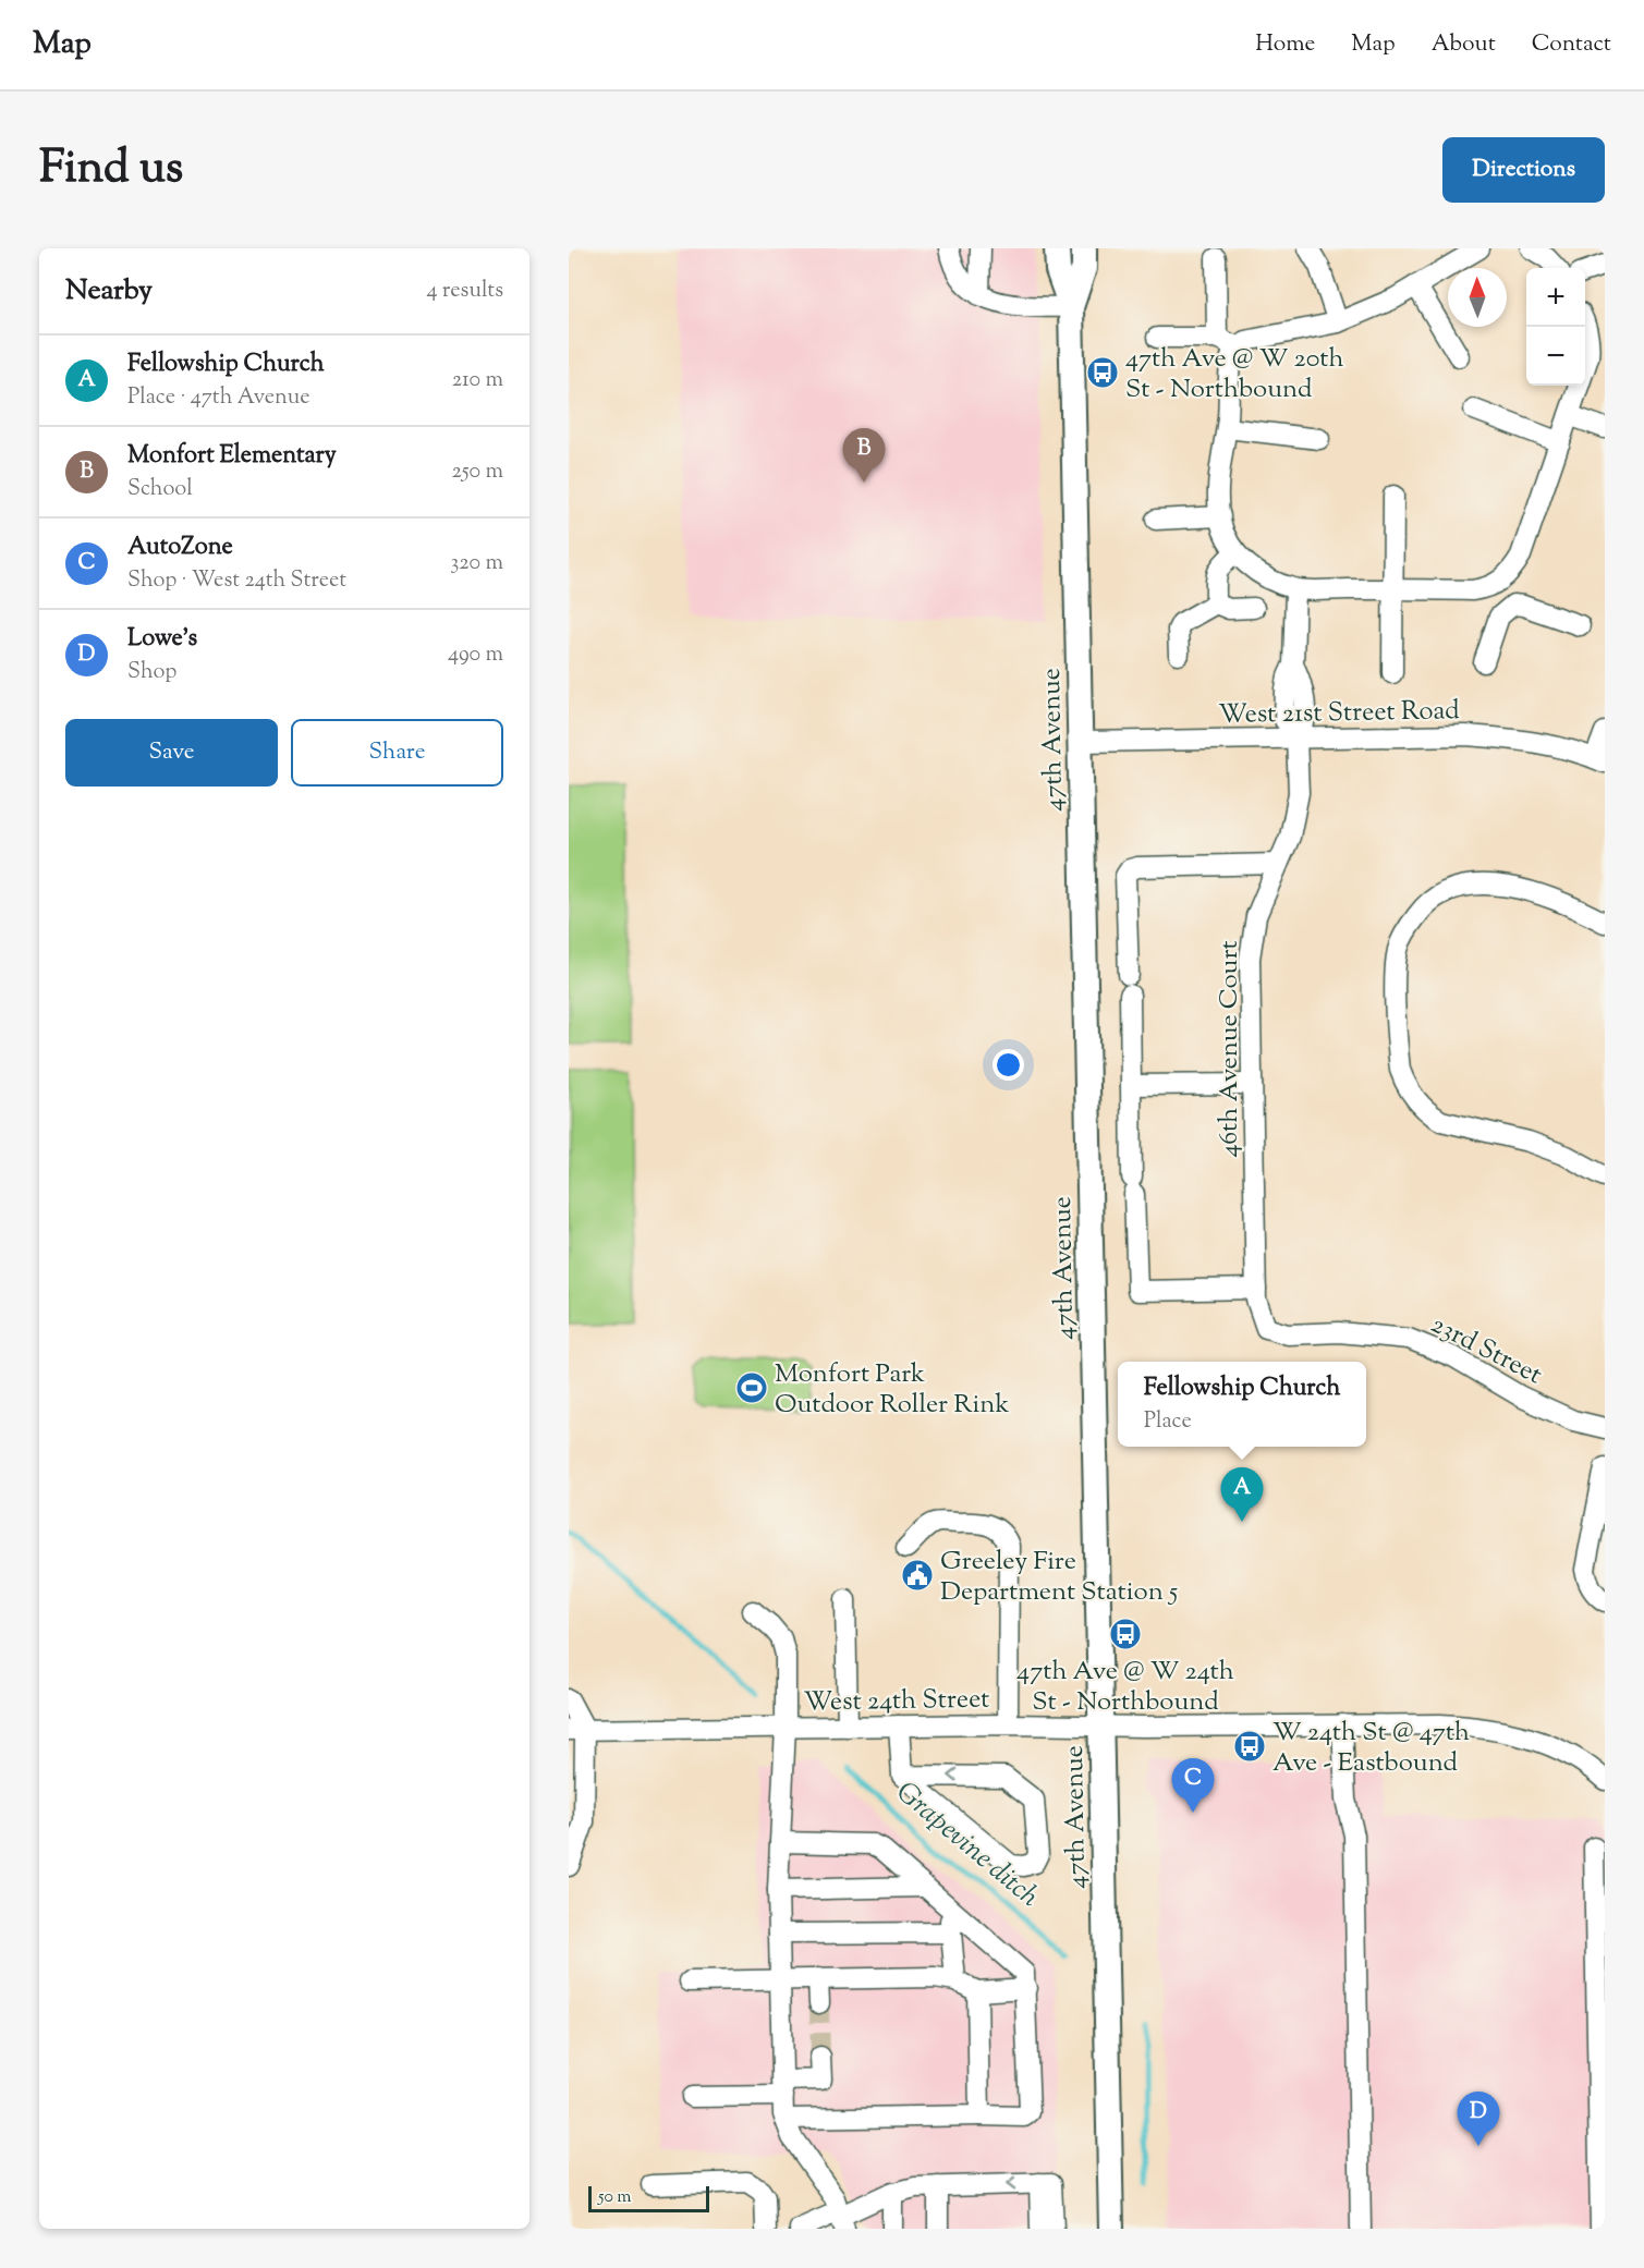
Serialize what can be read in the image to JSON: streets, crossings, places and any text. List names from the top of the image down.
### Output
{
  "streets": {
    "main road": ["47th Avenue"],
    "street": [
      "West 21st Street Road",
      "46th Avenue Court",
      "23rd Street",
      "West 24th Street"
    ]
  },
  "crossings": [
    ["West 21st Street Road", "47th Avenue"],
    ["West 21st Street Road", "46th Avenue Court"],
    ["47th Avenue", "West 24th Street"],
    ["46th Avenue Court", "23rd Street"]
  ],
  "water": ["Grapevine ditch"],
  "places": {
    "bus stop": ["47th Ave @ W 20th St - Northbound", "47th Ave @ W 24th St - Northbound", "W 24th St @ 47th Ave - Eastbound"],
    "sports": ["Monfort Park Outdoor Roller Rink"],
    "public building": ["Greeley Fire Department Station 5"]
  },
  "scale_bar": "50 m",
  "north": "top",
  "page": {
    "header": "Map",
    "nav": [
      "Home",
      "Map",
      "About",
      "Contact"
    ],
    "title": "Find us",
    "buttons": [
      "Directions",
      ["Save", "Share"]
    ],
    "heading": ["Nearby", "4 results"],
    "map_buttons": ["+", "−"],
    "list": [
      {
        "mark": "A",
        "name": "Fellowship Church",
        "note": "Place · 47th Avenue",
        "value": "210 m"
      },
      {
        "mark": "B",
        "name": "Monfort Elementary",
        "note": "School",
        "value": "250 m"
      },
      {
        "mark": "C",
        "name": "AutoZone",
        "note": "Shop · West 24th Street",
        "value": "320 m"
      },
      {
        "mark": "D",
        "name": "Lowe's",
        "note": "Shop",
        "value": "490 m"
      }
    ],
    "pins": [
      "B",
      "A",
      "C",
      "D"
    ],
    "popup": ["Fellowship Church", "Place"],
    "scale": "50 m"
  }
}
